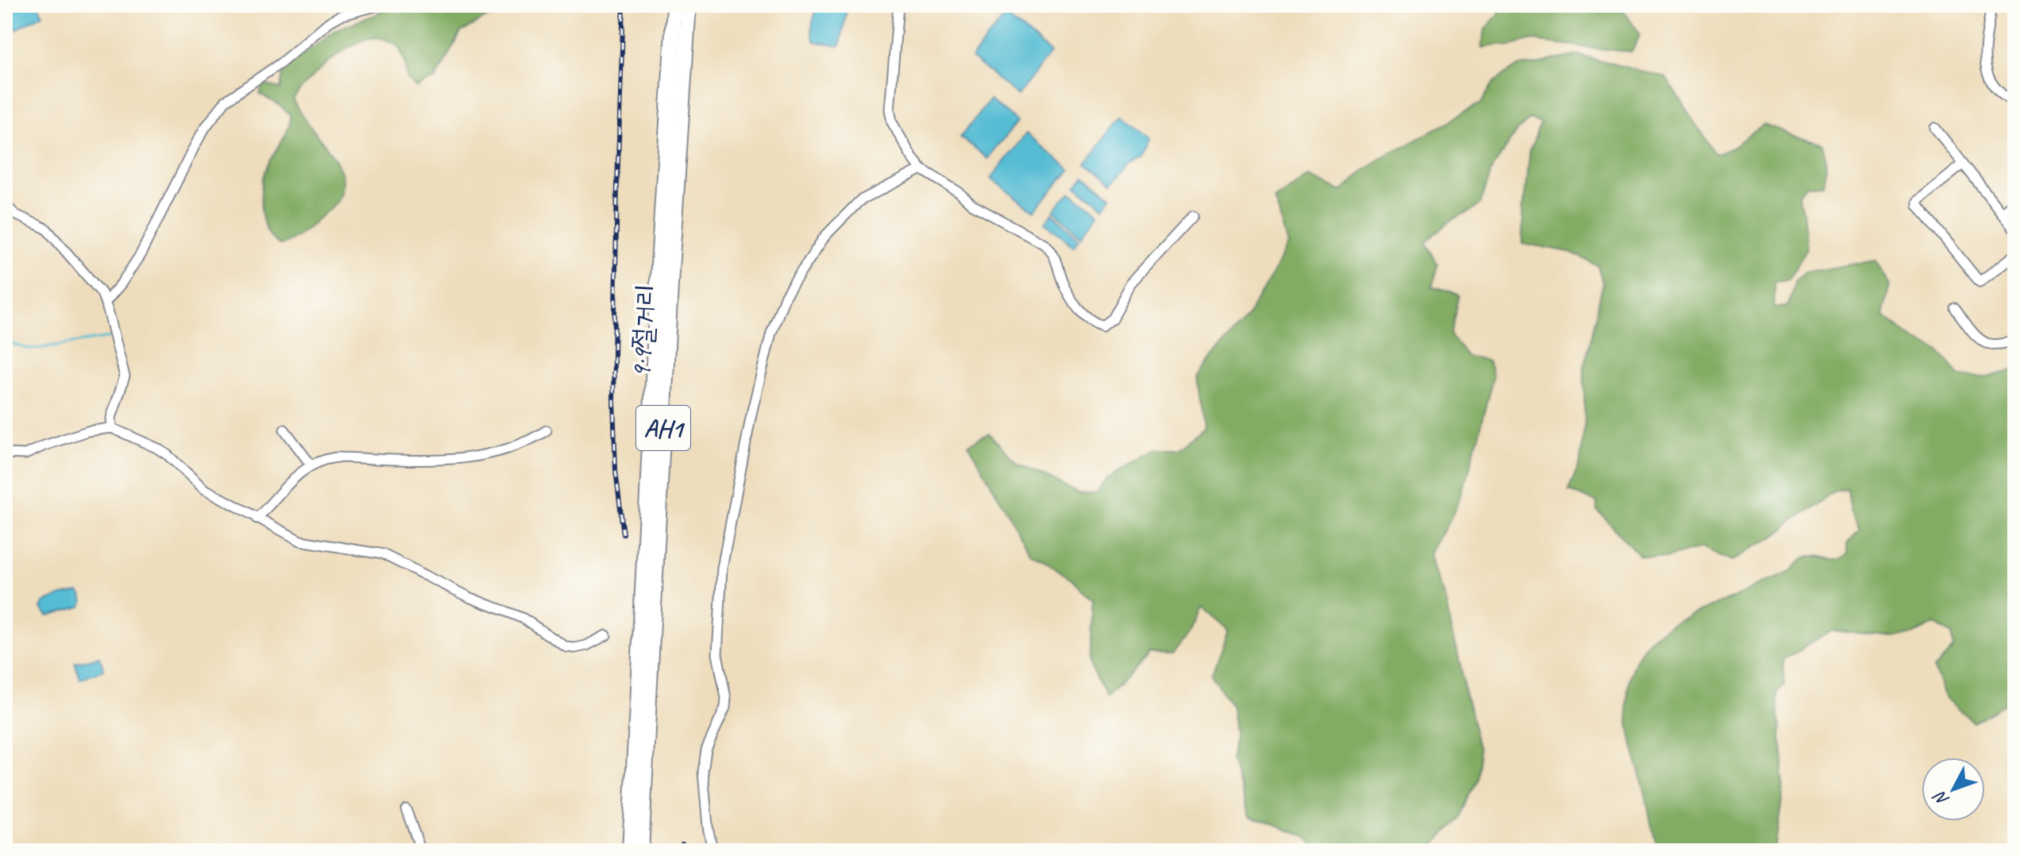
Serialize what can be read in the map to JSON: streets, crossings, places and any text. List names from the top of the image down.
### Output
{
  "streets": {
    "highway": ["9·9절거리", "AH1"]
  },
  "north": "bottom left"
}
